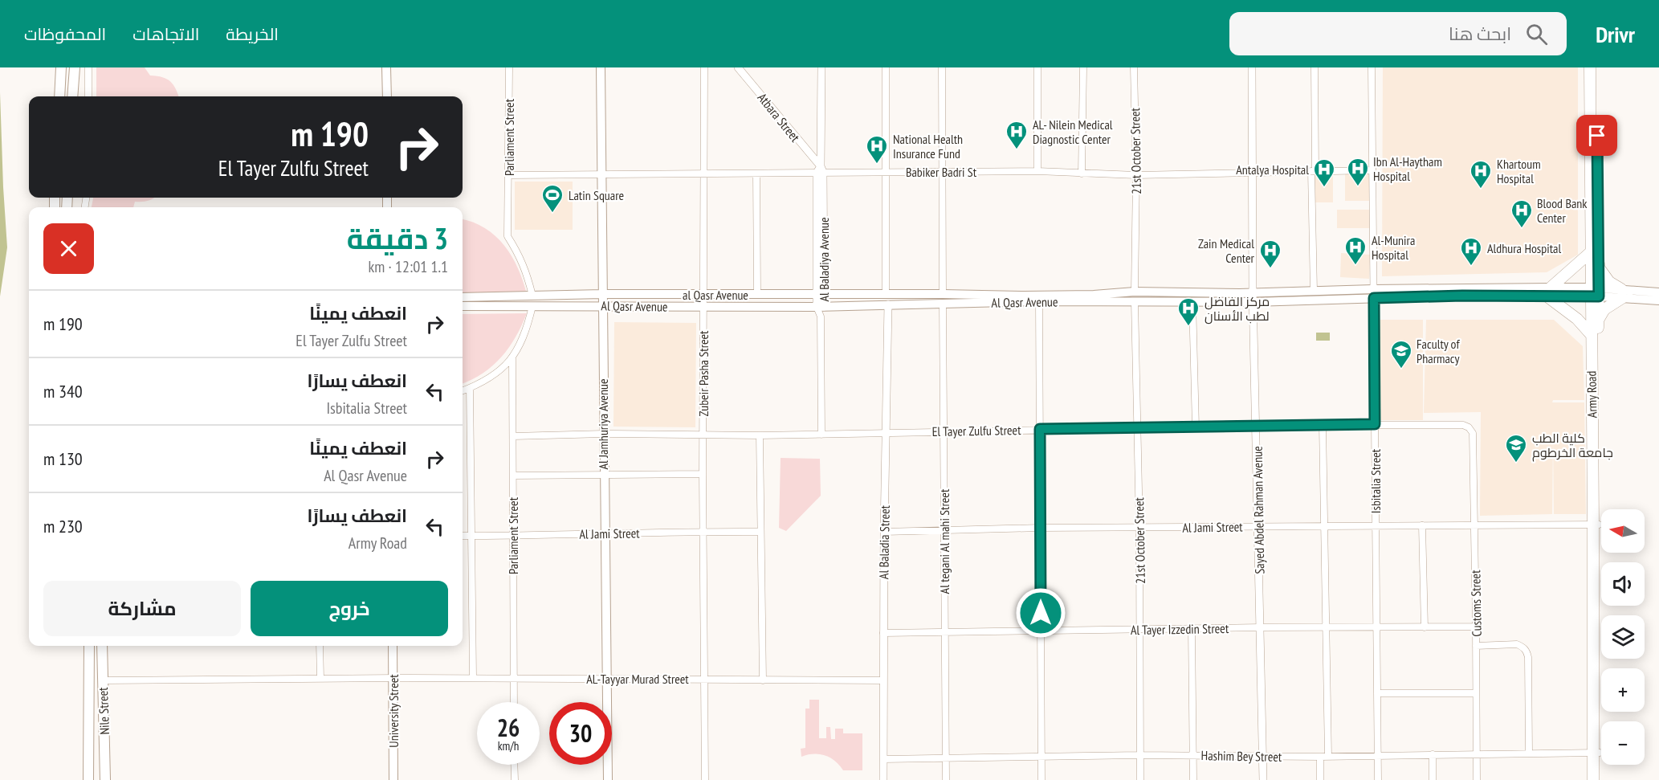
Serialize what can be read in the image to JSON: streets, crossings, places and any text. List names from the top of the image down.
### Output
{
  "streets": {
    "highway": ["Army Road"],
    "main road": [
      "al Qasr Avenue",
      "Al Qasr Avenue",
      "Al Jamhuriya Avenue",
      "Nile Street",
      "University Street"
    ],
    "street": [
      "Atbara Street",
      "Parliament Street",
      "21st October Street",
      "Babiker Badri St",
      "Al Baladiya Avenue",
      "Zubeir Pasha Street",
      "El Tayer Zulfu Street",
      "Isbitalia Street",
      "Sayed Abdel Rahman Avenue",
      "Al Jami Street",
      "Al tegani Al mahi Street",
      "Al Baladia Street",
      "Customs Street",
      "Al Tayer Izzedin Street",
      "AL-Tayyar Murad Street",
      "Hashim Bey Street"
    ]
  },
  "crossings": [
    ["Atbara Street", "Babiker Badri St"],
    ["Atbara Street", "Al Baladiya Avenue"],
    ["Parliament Street", "Babiker Badri St"],
    ["Parliament Street", "al Qasr Avenue"],
    ["Parliament Street", "El Tayer Zulfu Street"],
    ["Parliament Street", "Al Jami Street"],
    ["Parliament Street", "AL-Tayyar Murad Street"],
    ["21st October Street", "Babiker Badri St"],
    ["21st October Street", "Al Qasr Avenue"],
    ["21st October Street", "El Tayer Zulfu Street"],
    ["21st October Street", "Al Jami Street"],
    ["21st October Street", "Al Tayer Izzedin Street"],
    ["21st October Street", "Hashim Bey Street"],
    ["Babiker Badri St", "Al Baladiya Avenue"],
    ["Babiker Badri St", "Zubeir Pasha Street"],
    ["Babiker Badri St", "Al Jamhuriya Avenue"],
    ["Babiker Badri St", "Isbitalia Street"],
    ["Babiker Badri St", "Sayed Abdel Rahman Avenue"],
    ["Al Baladiya Avenue", "al Qasr Avenue"],
    ["Al Baladiya Avenue", "Al Qasr Avenue"],
    ["Al Baladiya Avenue", "El Tayer Zulfu Street"],
    ["al Qasr Avenue", "Al Qasr Avenue"],
    ["al Qasr Avenue", "Zubeir Pasha Street"],
    ["al Qasr Avenue", "Al Jamhuriya Avenue"],
    ["al Qasr Avenue", "Al tegani Al mahi Street"],
    ["Al Qasr Avenue", "Zubeir Pasha Street"],
    ["Al Qasr Avenue", "Army Road"],
    ["Al Qasr Avenue", "Al Jamhuriya Avenue"],
    ["Al Qasr Avenue", "Isbitalia Street"],
    ["Al Qasr Avenue", "Sayed Abdel Rahman Avenue"],
    ["Al Qasr Avenue", "Al tegani Al mahi Street"],
    ["Al Qasr Avenue", "Al Baladia Street"],
    ["Zubeir Pasha Street", "El Tayer Zulfu Street"],
    ["Zubeir Pasha Street", "Al Jami Street"],
    ["Zubeir Pasha Street", "AL-Tayyar Murad Street"],
    ["Army Road", "Al Jami Street"],
    ["Army Road", "Hashim Bey Street"],
    ["Al Jamhuriya Avenue", "El Tayer Zulfu Street"],
    ["Al Jamhuriya Avenue", "Al Jami Street"],
    ["Al Jamhuriya Avenue", "AL-Tayyar Murad Street"],
    ["El Tayer Zulfu Street", "Isbitalia Street"],
    ["El Tayer Zulfu Street", "Sayed Abdel Rahman Avenue"],
    ["El Tayer Zulfu Street", "Al tegani Al mahi Street"],
    ["El Tayer Zulfu Street", "Al Baladia Street"],
    ["El Tayer Zulfu Street", "Customs Street"],
    ["Isbitalia Street", "Al Jami Street"],
    ["Isbitalia Street", "Al Tayer Izzedin Street"],
    ["Isbitalia Street", "Hashim Bey Street"],
    ["Sayed Abdel Rahman Avenue", "Al Jami Street"],
    ["Sayed Abdel Rahman Avenue", "Al Tayer Izzedin Street"],
    ["Sayed Abdel Rahman Avenue", "Hashim Bey Street"],
    ["Al Jami Street", "Al tegani Al mahi Street"],
    ["Al Jami Street", "Al Baladia Street"],
    ["Al Jami Street", "Customs Street"],
    ["Al tegani Al mahi Street", "Al Tayer Izzedin Street"],
    ["Al tegani Al mahi Street", "Hashim Bey Street"],
    ["Al Baladia Street", "Al Tayer Izzedin Street"],
    ["Al Baladia Street", "AL-Tayyar Murad Street"],
    ["Al Baladia Street", "Hashim Bey Street"],
    ["Customs Street", "Al Tayer Izzedin Street"],
    ["Customs Street", "Hashim Bey Street"],
    ["AL-Tayyar Murad Street", "Nile Street"],
    ["AL-Tayyar Murad Street", "University Street"]
  ],
  "places": {
    "hospital": [
      "AL- Nilein Medical Diagnostic Center",
      "National Health Insurance Fund",
      "Ibn Al-Haytham Hospital",
      "Antalya Hospital",
      "Khartoum Hospital",
      "Blood Bank Center",
      "Al-Munira Hospital",
      "Aldhura Hospital",
      "Zain Medical Center",
      "مركز الفاضل لطب الأسنان"
    ],
    "sports": ["Latin Square"],
    "school or university": ["Faculty of Pharmacy", "كلية الطب جامعة الخرطوم"]
  },
  "north": "left",
  "page": {
    "header": "Drivr",
    "search": "ابحث هنا",
    "nav": ["الخريطة", "الاتجاهات", "المحفوظات"],
    "turn": ["190 m", "El Tayer Zulfu Street"],
    "heading": ["3 دقيقة", "1.1 km · 12:01"],
    "list": [
      {
        "name": "انعطف يمينًا",
        "note": "El Tayer Zulfu Street",
        "value": "190 m"
      },
      {
        "name": "انعطف يسارًا",
        "note": "Isbitalia Street",
        "value": "340 m"
      },
      {
        "name": "انعطف يمينًا",
        "note": "Al Qasr Avenue",
        "value": "130 m"
      },
      {
        "name": "انعطف يسارًا",
        "note": "Army Road",
        "value": "230 m"
      }
    ],
    "map_buttons": ["+", "−"],
    "buttons": ["خروج", "مشاركة"],
    "speed": "26 km/h",
    "limit": "30"
  }
}
